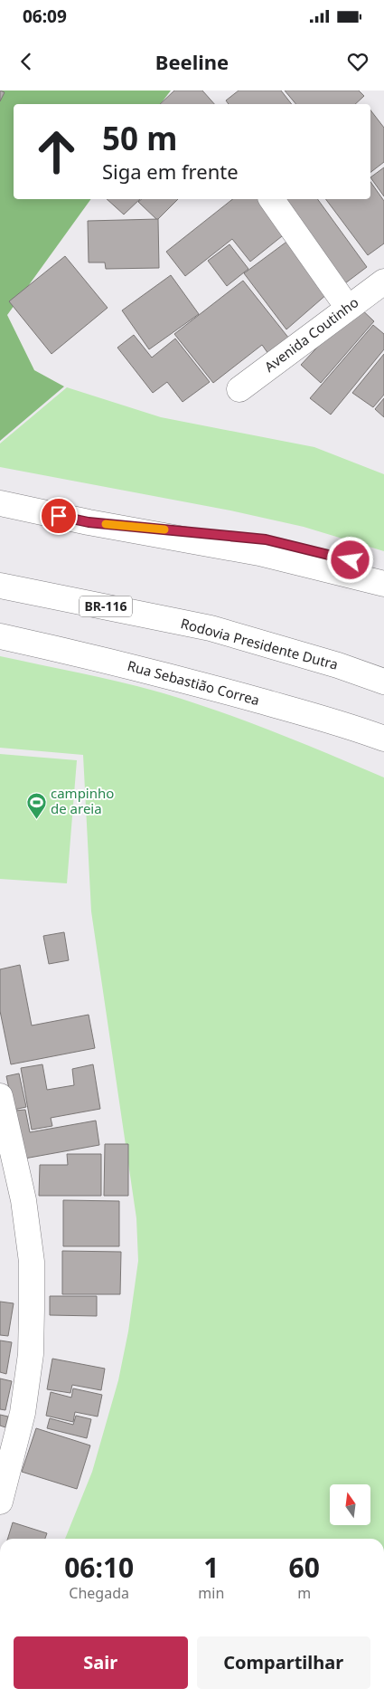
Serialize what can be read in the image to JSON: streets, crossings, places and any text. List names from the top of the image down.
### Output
{
  "streets": {
    "main road": [
      "Avenida Coutinho",
      "BR-116",
      "Rodovia Presidente Dutra",
      "Rua Sebastião Correa"
    ]
  },
  "places": {
    "sports": ["campinho de areia"]
  },
  "north": "top",
  "page": {
    "status": "06:09",
    "header": "Beeline",
    "turn": ["50 m", "Siga em frente"],
    "eta": [
      "06:10",
      "Chegada",
      "1",
      "min",
      "60",
      "m"
    ],
    "buttons": ["Sair", "Compartilhar"]
  }
}
